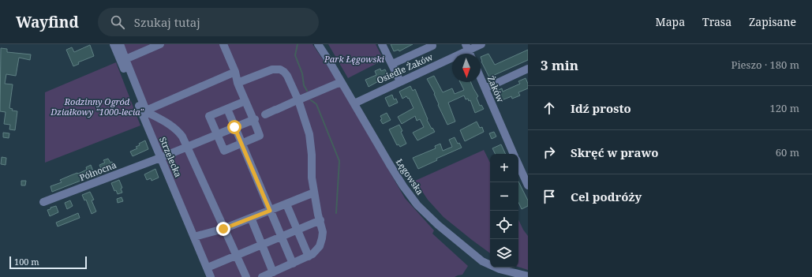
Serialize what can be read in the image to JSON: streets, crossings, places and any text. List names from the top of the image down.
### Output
{
  "streets": {
    "street": [
      "Osiedle Żaków",
      "Żaków",
      "Strzelecka",
      "Północna",
      "Łęgowska"
    ]
  },
  "crossings": [
    ["Osiedle Żaków", "Łęgowska"],
    ["Strzelecka", "Północna"],
    ["Północna", "Łęgowska"]
  ],
  "parks": ["Park Łęgowski", "Rodzinny Ogród Działkowy \"1000-lecia\""],
  "scale_bar": "100 m",
  "north": "bottom",
  "page": {
    "header": "Wayfind",
    "search": "Szukaj tutaj",
    "nav": ["Mapa", "Trasa", "Zapisane"],
    "heading": ["3 min", "Pieszo · 180 m"],
    "list": [
      ["Idź prosto", "120 m"],
      ["Skręć w prawo", "60 m"],
      "Cel podróży"
    ],
    "map_buttons": ["+", "−"],
    "scale": "100 m"
  }
}
